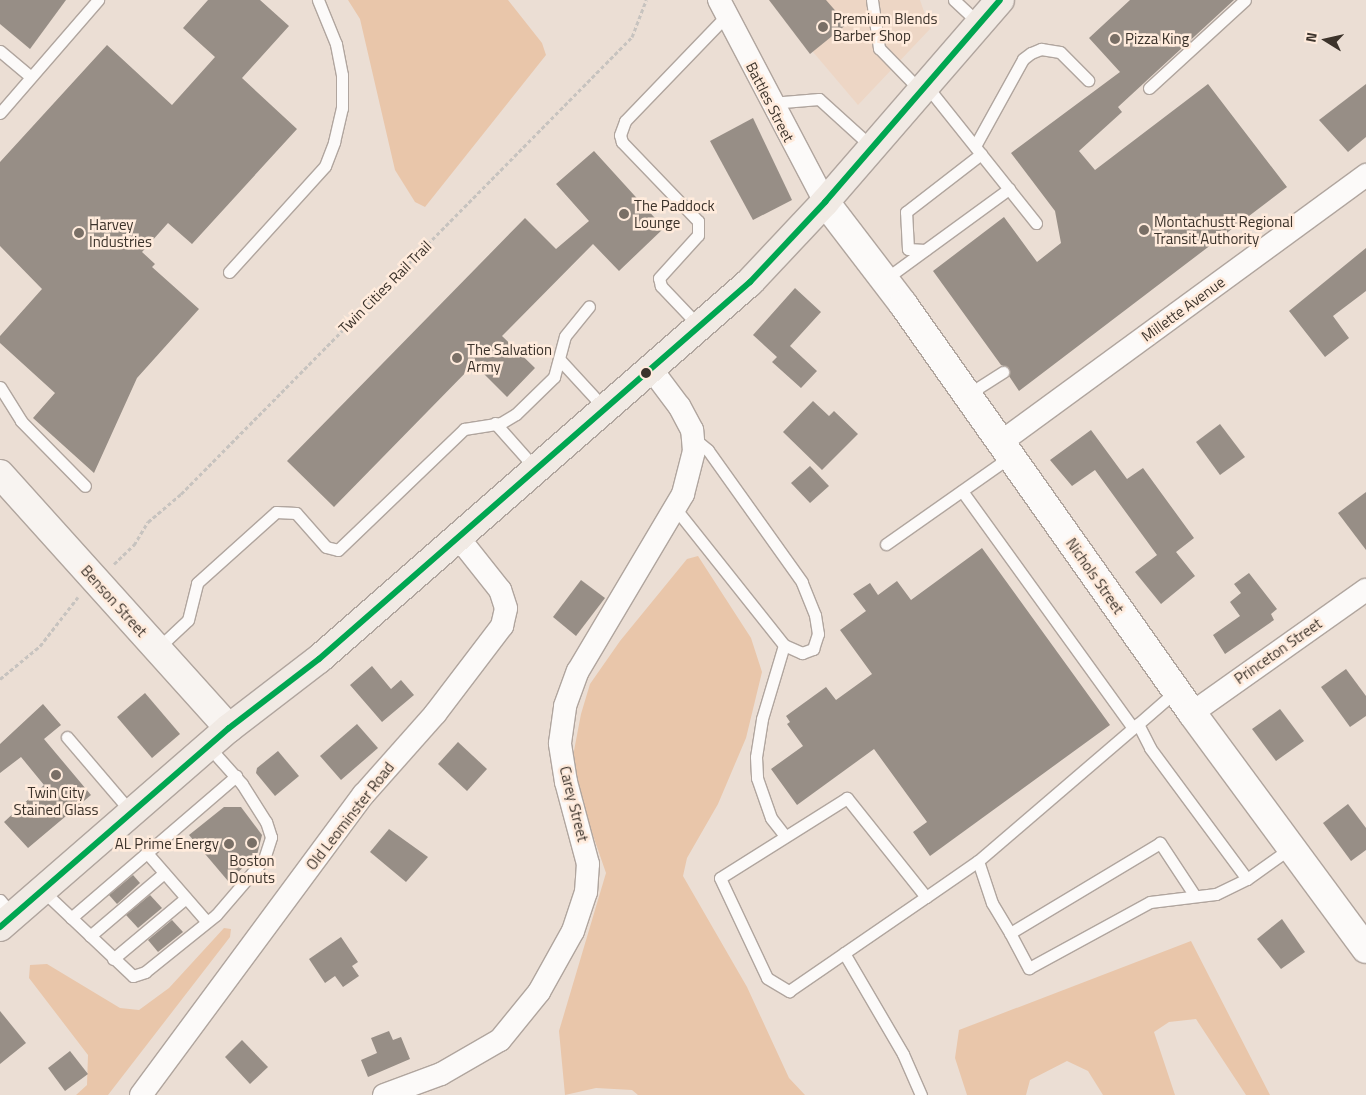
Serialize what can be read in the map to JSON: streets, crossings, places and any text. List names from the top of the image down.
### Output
{
  "streets": {
    "main road": ["Benson Street"],
    "street": [
      "Battles Street",
      "Millette Avenue",
      "Nichols Street",
      "Princeton Street",
      "Carey Street",
      "Old Leominster Road"
    ],
    "path": ["Twin Cities Rail Trail"]
  },
  "crossings": [
    ["Battles Street", "Nichols Street"],
    ["Millette Avenue", "Nichols Street"],
    ["Nichols Street", "Princeton Street"]
  ],
  "places": [
    "Premium Blends Barber Shop",
    "Pizza King",
    "The Paddock Lounge",
    "Montachustt Regional Transit Authority",
    "Harvey Industries",
    "The Salvation Army",
    "Twin City Stained Glass",
    "Boston Donuts",
    "AL Prime Energy"
  ],
  "north": "left"
}
